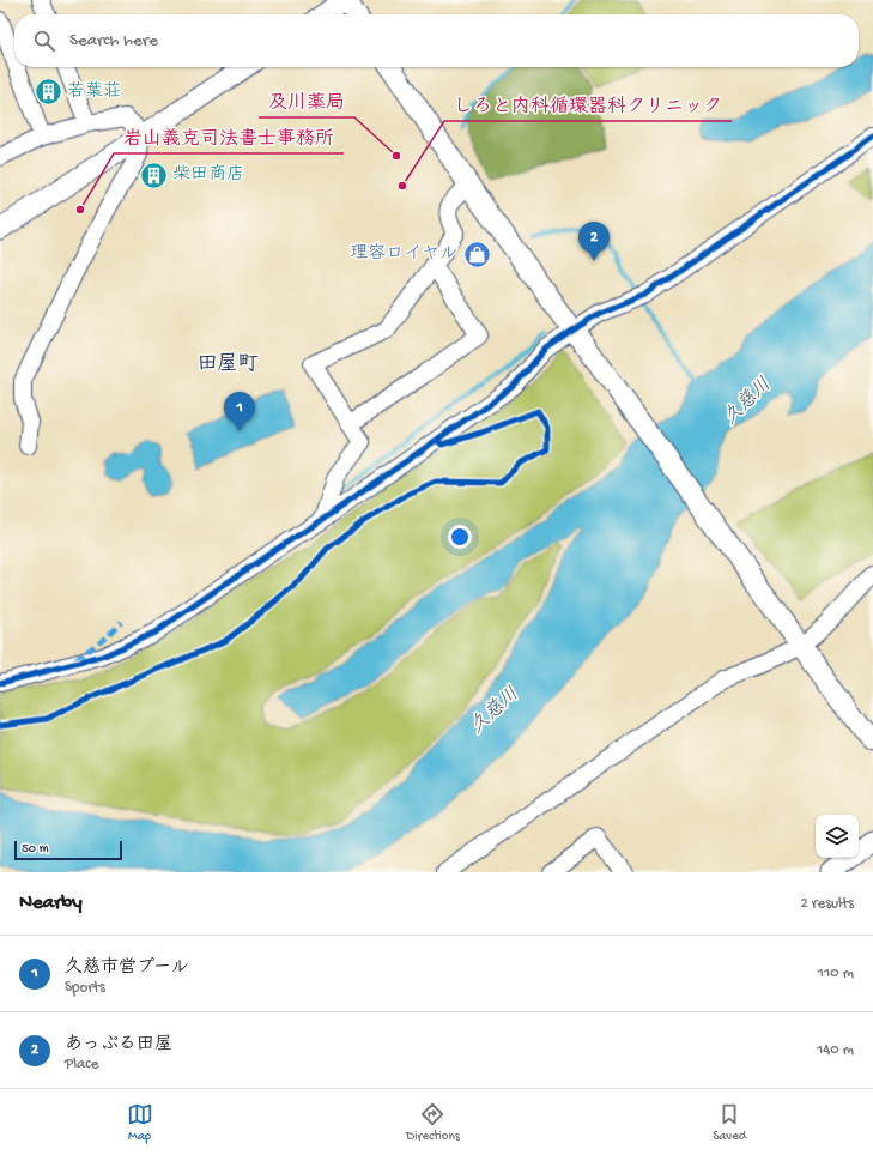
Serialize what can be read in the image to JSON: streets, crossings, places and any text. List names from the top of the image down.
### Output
{
  "districts": ["田屋町"],
  "water": ["久慈川"],
  "places": {
    "building": ["若葉荘", "柴田商店"],
    "other": ["及川薬局", "しろと内科循環器科クリニック", "岩山義克司法書士事務所"],
    "shop": ["理容ロイヤル"]
  },
  "scale_bar": "50 m",
  "page": {
    "search": "Search here",
    "pins": ["2", "1"],
    "scale": "50 m",
    "heading": ["Nearby", "2 results"],
    "list": [
      {
        "mark": "1",
        "name": "久慈市営プール",
        "note": "Sports",
        "value": "110 m"
      },
      {
        "mark": "2",
        "name": "あっぷる田屋",
        "note": "Place",
        "value": "140 m"
      }
    ],
    "nav": ["Map", "Directions", "Saved"]
  }
}
